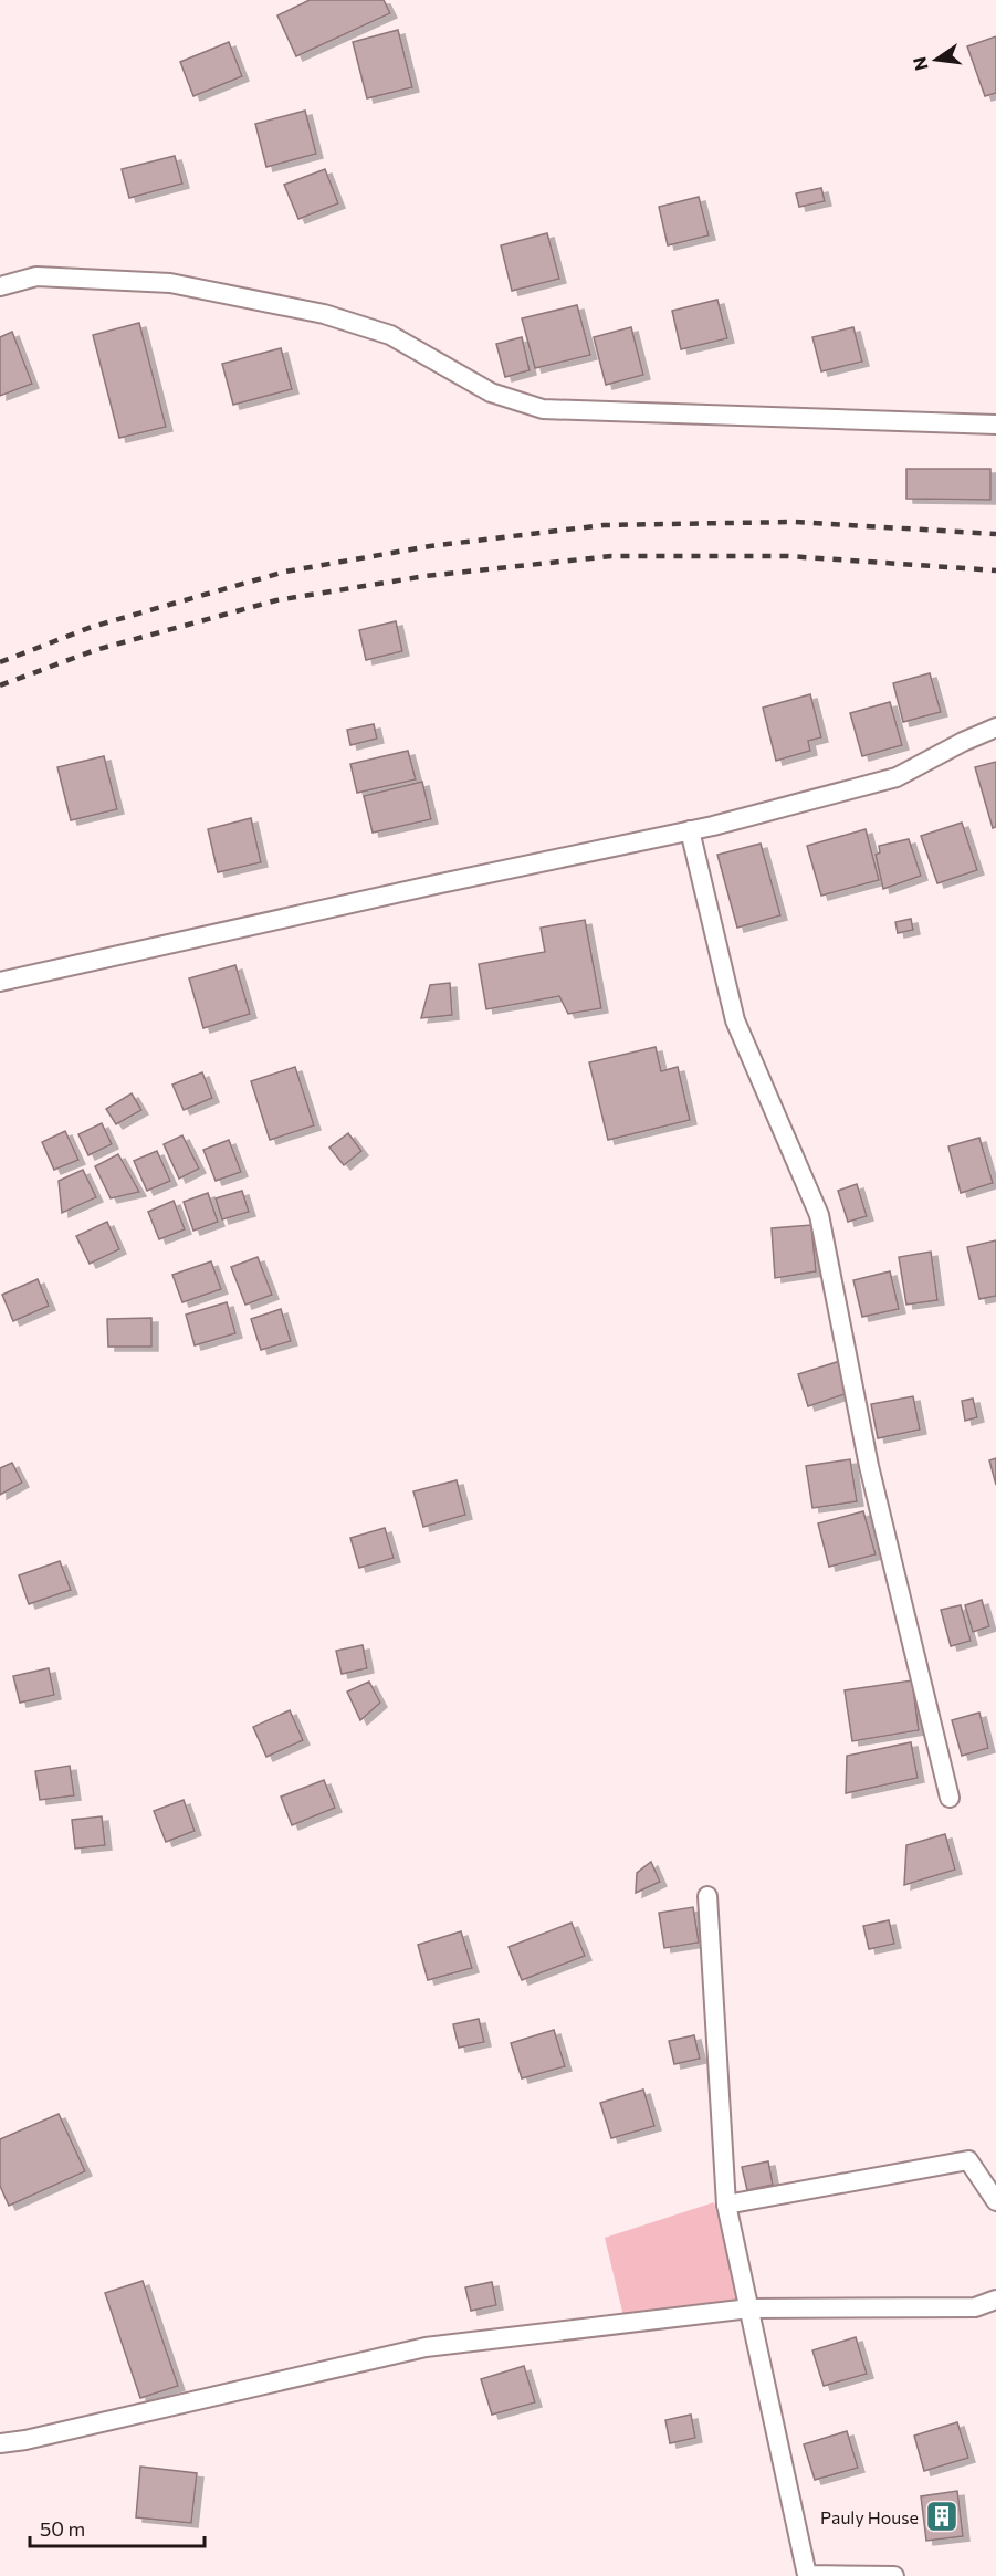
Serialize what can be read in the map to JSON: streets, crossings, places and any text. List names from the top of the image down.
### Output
{
  "places": {
    "building": ["Pauly House"]
  },
  "scale_bar": "50 m",
  "north": "left"
}
